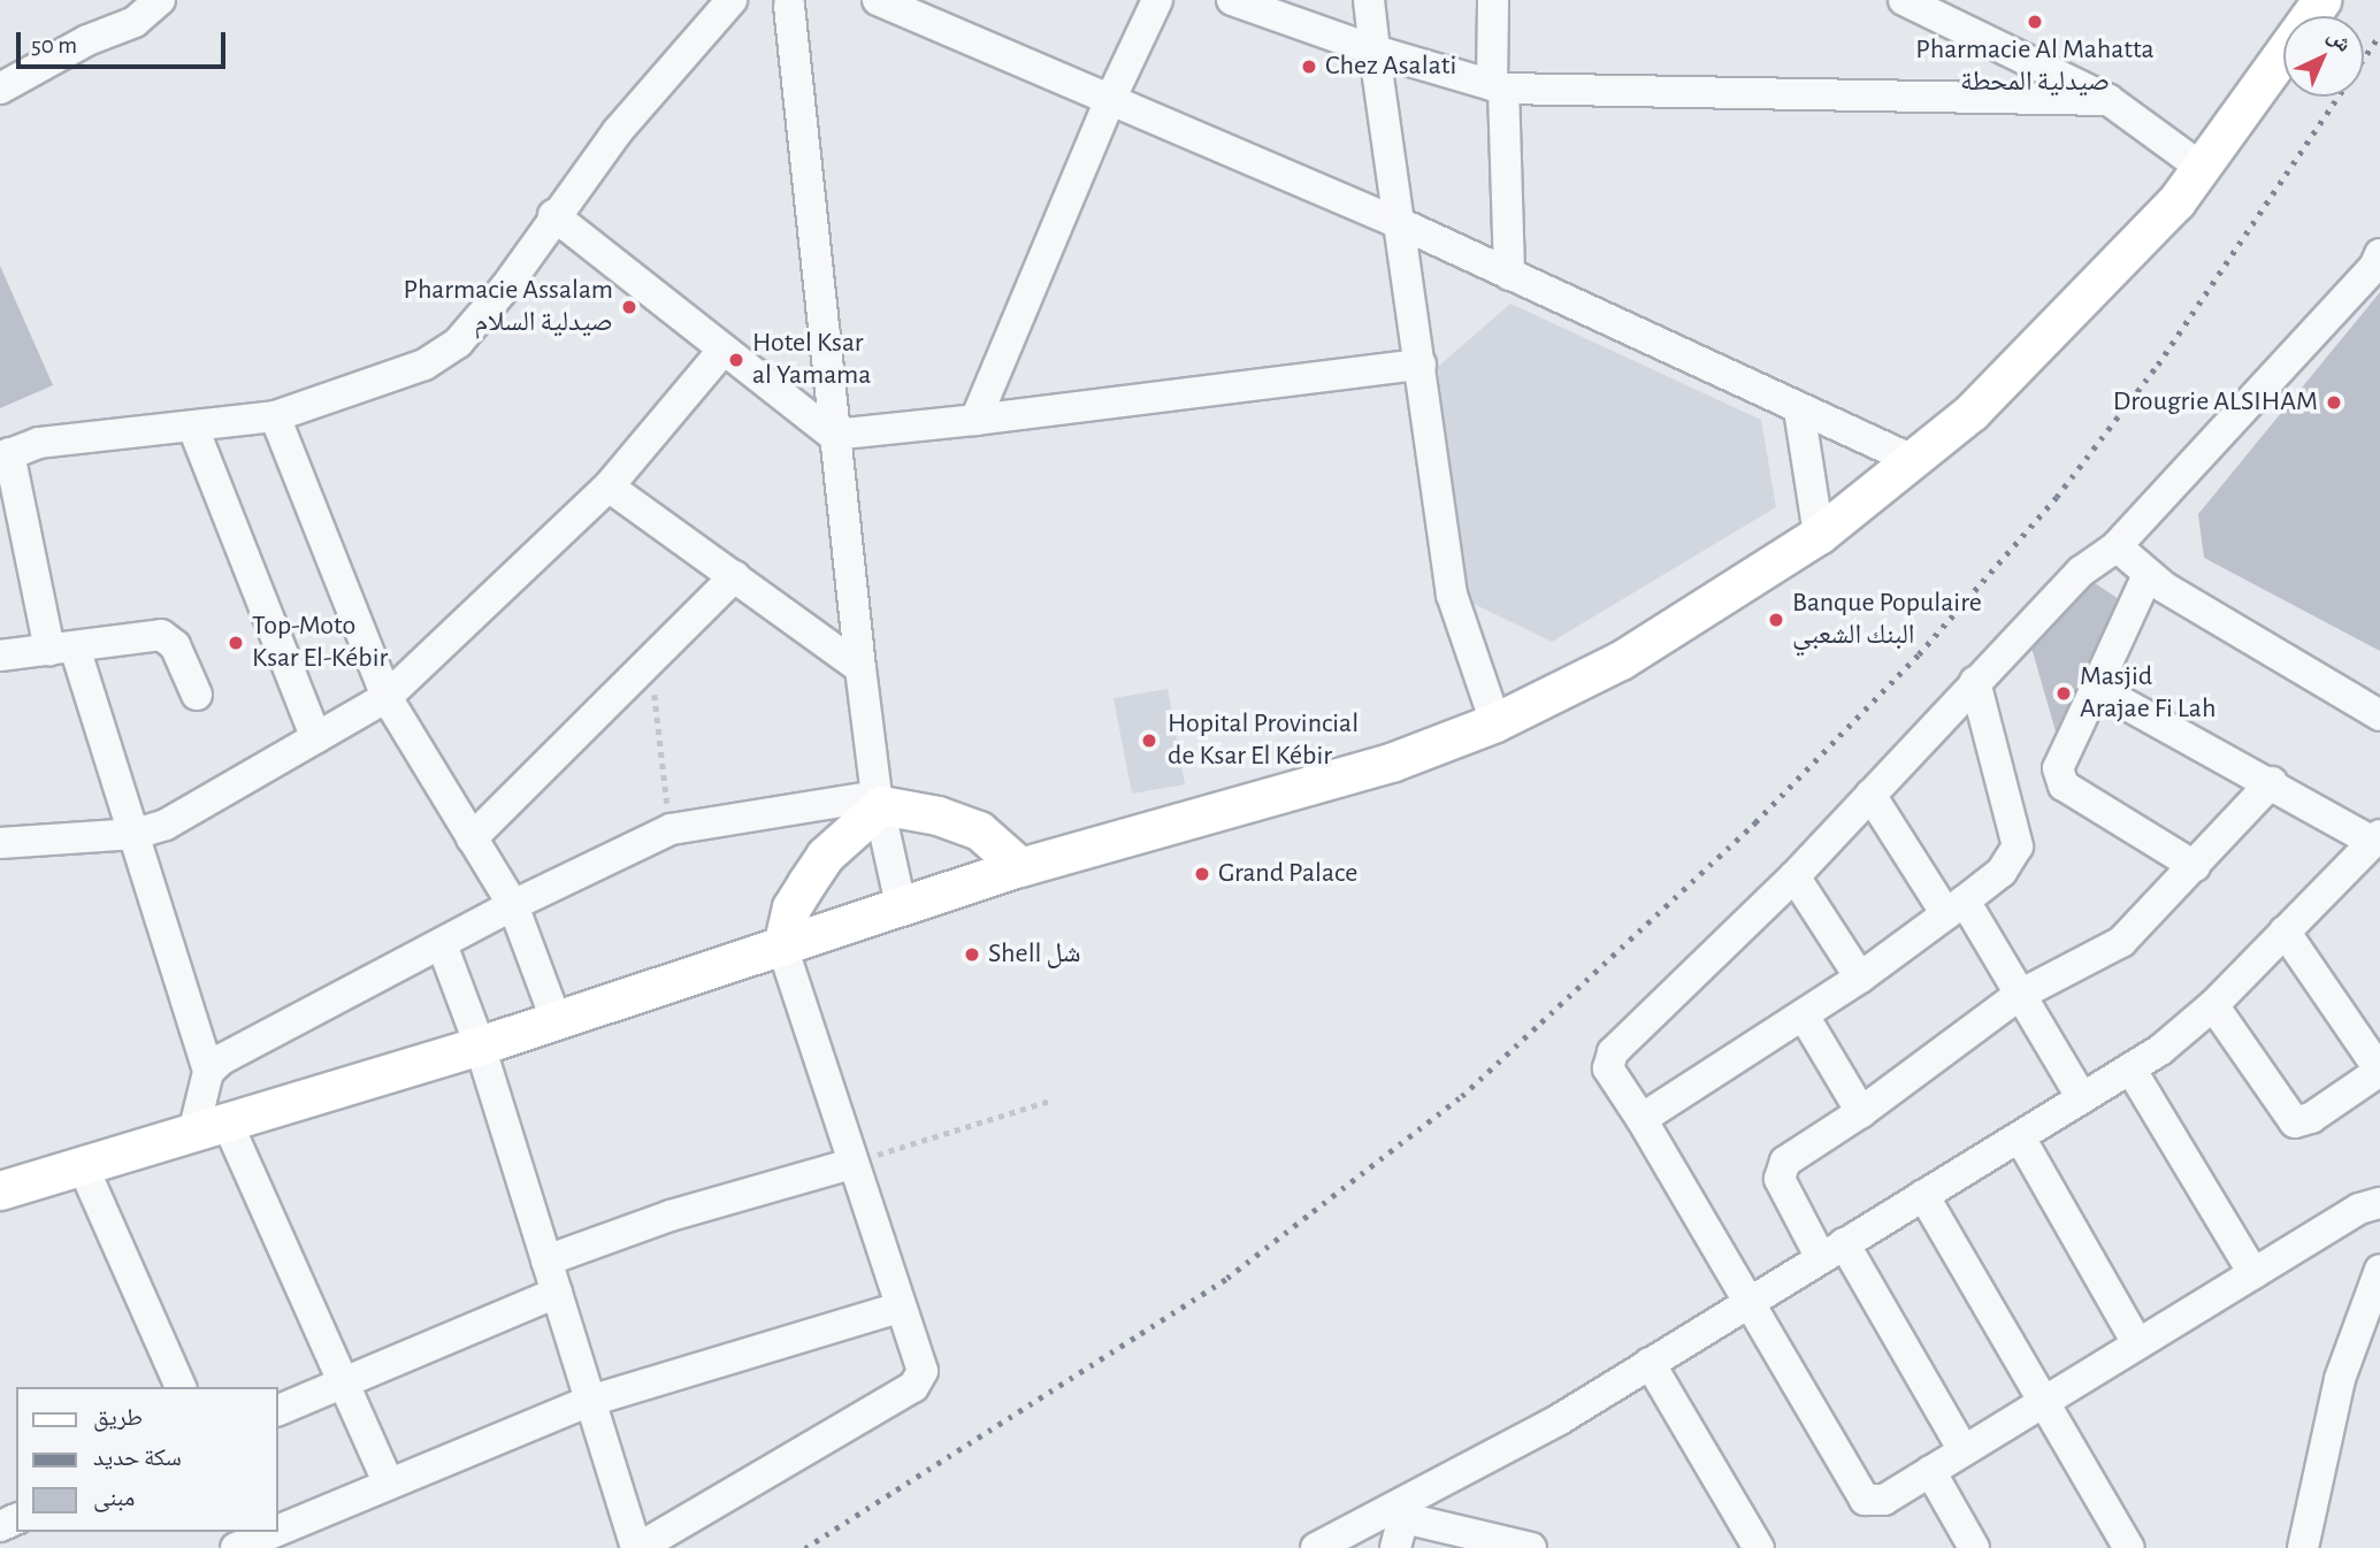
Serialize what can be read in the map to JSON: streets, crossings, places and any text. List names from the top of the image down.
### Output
{
  "places": [
    "Pharmacie Al Mahatta صيدلية المحطة",
    "Chez Asalati",
    "Pharmacie Assalam صيدلية السلام",
    "Hotel Ksar al Yamama",
    "Drougrie ALSIHAM",
    "Banque Populaire البنك الشعبي",
    "Top-Moto Ksar El-Kébir",
    "Masjid Arajae Fi Lah",
    "Hopital Provincial de Ksar El Kébir",
    "Grand Palace",
    "Shell شل"
  ],
  "legend": ["طريق", "سكة حديد", "مبنى"],
  "scale_bar": "50 m",
  "north": "top right"
}
